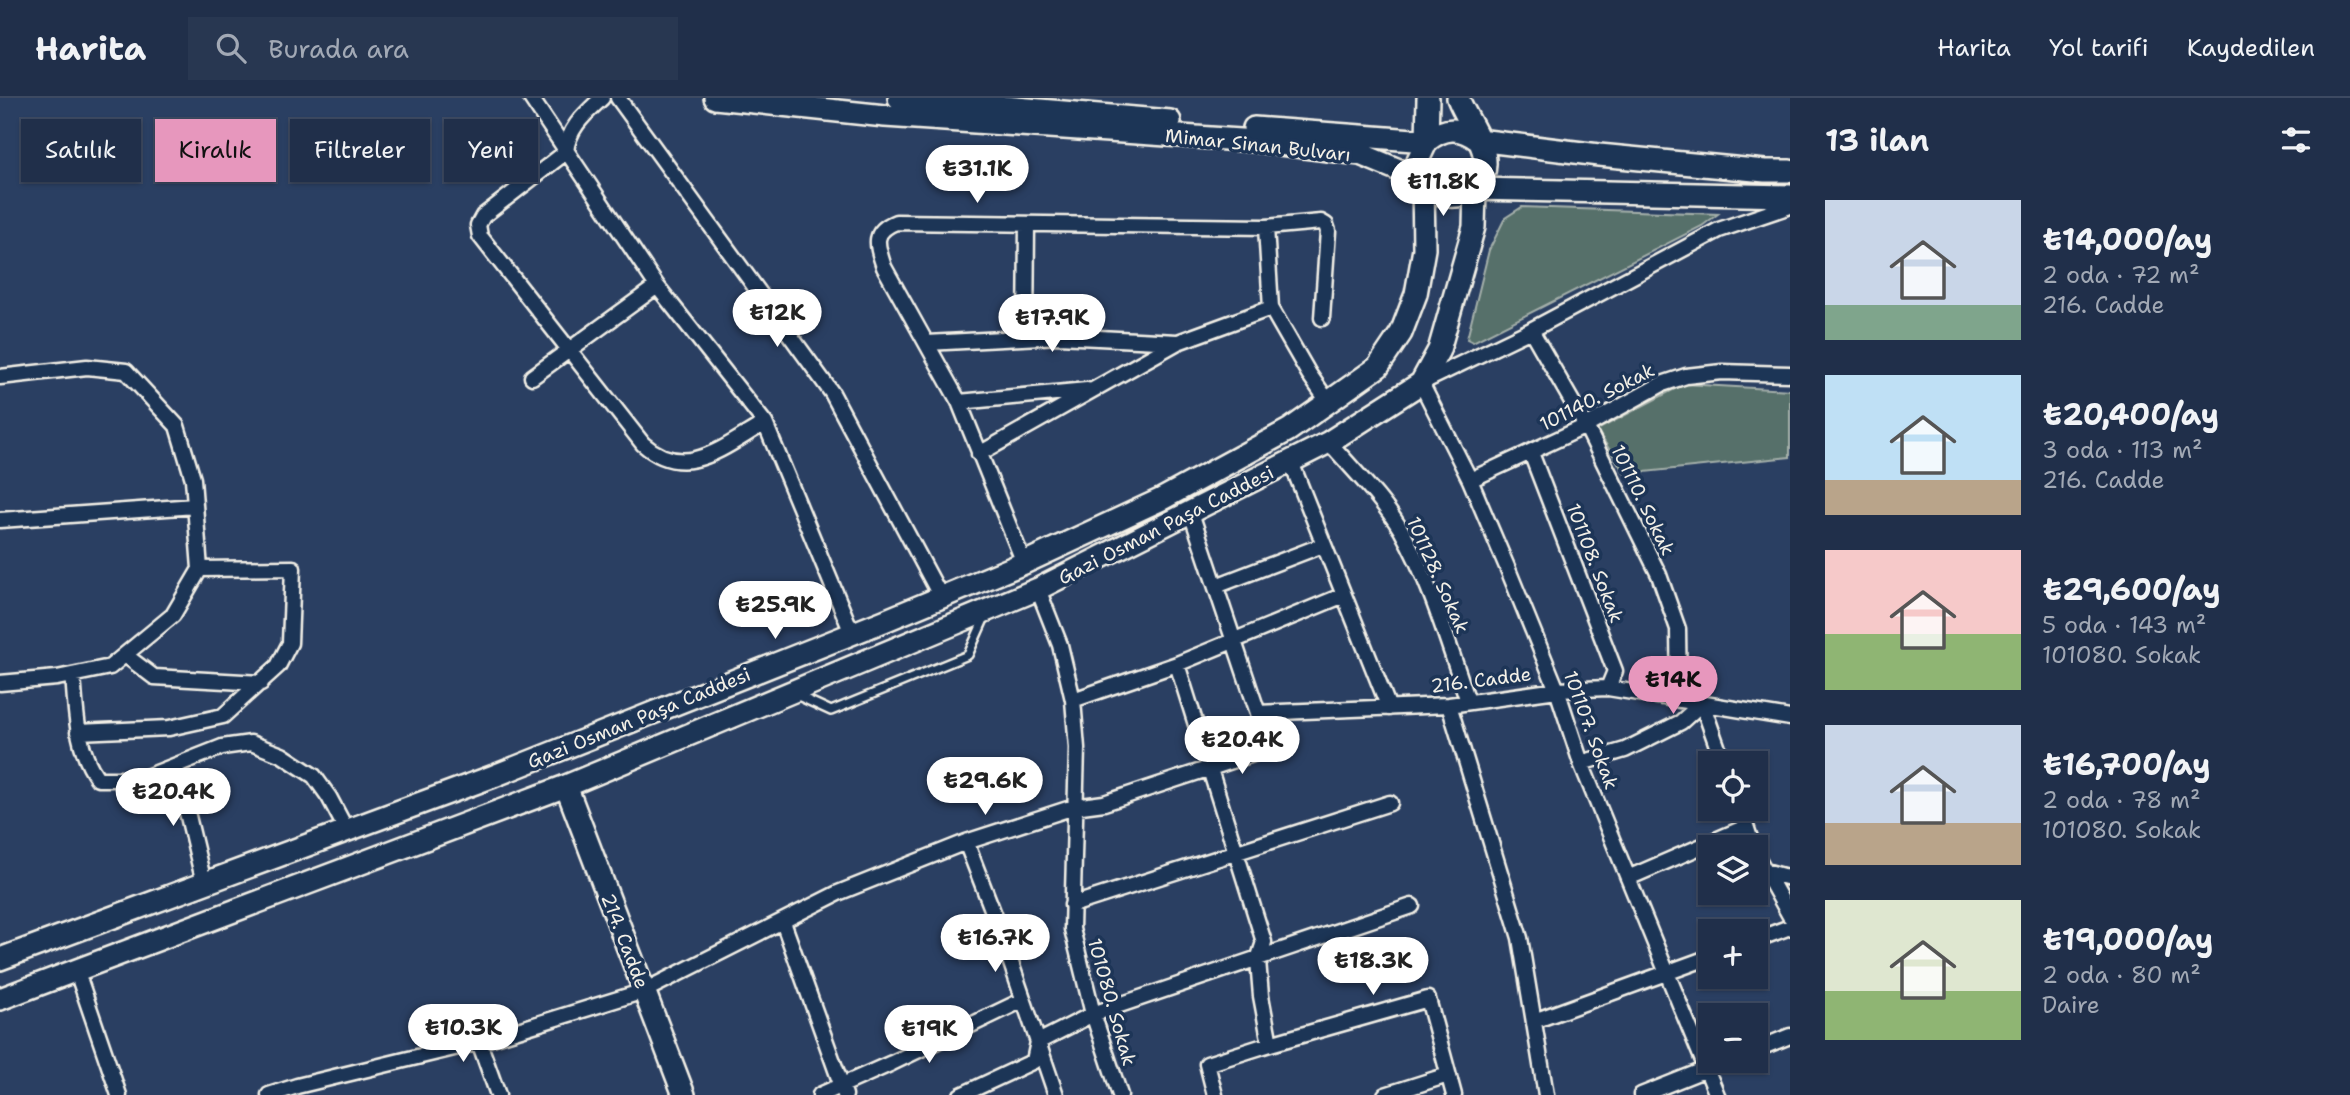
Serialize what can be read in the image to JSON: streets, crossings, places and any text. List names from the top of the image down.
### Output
{
  "streets": {
    "main road": ["Mimar Sinan Bulvarı", "Gazi Osman Paşa Caddesi", "214. Cadde"],
    "street": [
      "101140. Sokak",
      "101110. Sokak",
      "101108. Sokak",
      "101128. Sokak",
      "216. Cadde",
      "101107. Sokak",
      "101080. Sokak"
    ]
  },
  "crossings": [
    ["Mimar Sinan Bulvarı", "Gazi Osman Paşa Caddesi"],
    ["101140. Sokak", "101110. Sokak"],
    ["101140. Sokak", "101108. Sokak"],
    ["101140. Sokak", "101107. Sokak"],
    ["101110. Sokak", "Gazi Osman Paşa Caddesi"],
    ["101110. Sokak", "216. Cadde"],
    ["Gazi Osman Paşa Caddesi", "101128. Sokak"],
    ["Gazi Osman Paşa Caddesi", "101107. Sokak"],
    ["Gazi Osman Paşa Caddesi", "214. Cadde"],
    ["Gazi Osman Paşa Caddesi", "101080. Sokak"],
    ["101108. Sokak", "216. Cadde"],
    ["101128. Sokak", "216. Cadde"],
    ["216. Cadde", "101107. Sokak"]
  ],
  "page": {
    "header": "Harita",
    "search": "Burada ara",
    "nav": ["Harita", "Yol tarifi", "Kaydedilen"],
    "heading": "13 ilan",
    "chip": [
      "Satılık",
      "Kiralık",
      "Filtreler",
      "Yeni"
    ],
    "price": [
      "₺31.1K",
      "₺11.8K",
      "₺12K",
      "₺17.9K",
      "₺25.9K",
      "₺14K",
      "₺20.4K",
      "₺29.6K",
      "₺20.4K",
      "₺16.7K",
      "₺18.3K",
      "₺10.3K",
      "₺19K"
    ],
    "list": [
      {
        "name": "₺14,000/ay",
        "note": "2 oda · 72 m² · 216. Cadde"
      },
      {
        "name": "₺20,400/ay",
        "note": "3 oda · 113 m² · 216. Cadde"
      },
      {
        "name": "₺29,600/ay",
        "note": "5 oda · 143 m² · 101080. Sokak"
      },
      {
        "name": "₺16,700/ay",
        "note": "2 oda · 78 m² · 101080. Sokak"
      },
      {
        "name": "₺19,000/ay",
        "note": "2 oda · 80 m² · Daire"
      }
    ],
    "map_buttons": ["+", "−"]
  }
}
